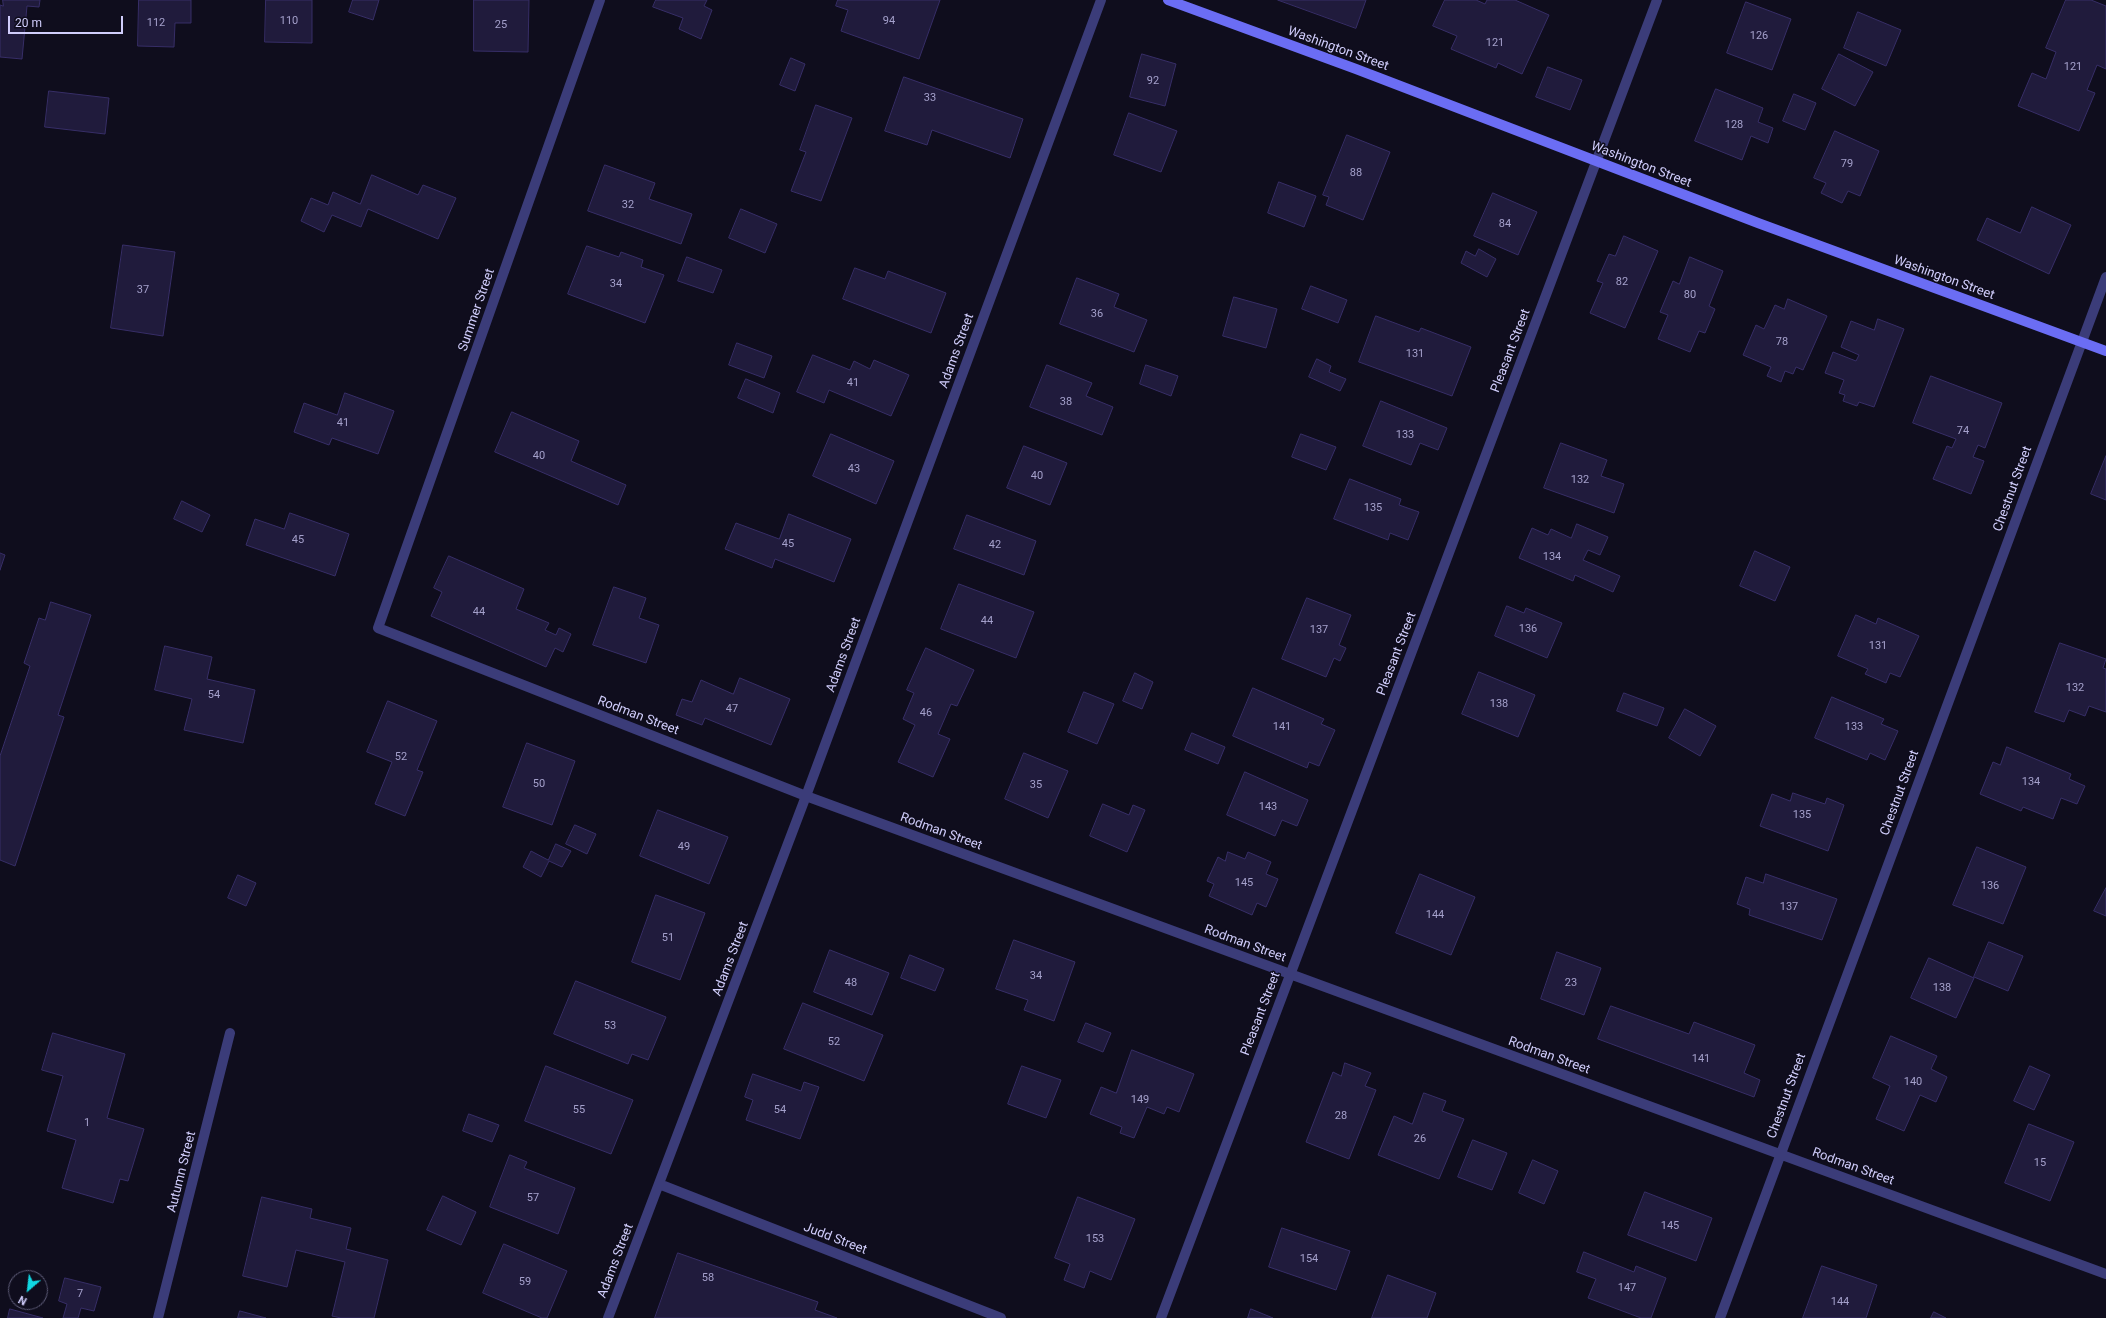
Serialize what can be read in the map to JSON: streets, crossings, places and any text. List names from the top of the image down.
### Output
{
  "streets": {
    "main road": ["Washington Street"],
    "street": [
      "Summer Street",
      "Adams Street",
      "Pleasant Street",
      "Chestnut Street",
      "Rodman Street",
      "Autumn Street",
      "Judd Street"
    ]
  },
  "crossings": [
    ["Washington Street", "Pleasant Street"],
    ["Washington Street", "Chestnut Street"],
    ["Summer Street", "Rodman Street"],
    ["Adams Street", "Rodman Street"],
    ["Adams Street", "Judd Street"],
    ["Pleasant Street", "Rodman Street"],
    ["Chestnut Street", "Rodman Street"]
  ],
  "house_numbers": [
    "110",
    "94",
    "112",
    "25",
    "126",
    "121",
    "121",
    "92",
    "33",
    "128",
    "79",
    "88",
    "32",
    "84",
    "82",
    "34",
    "37",
    "80",
    "36",
    "78",
    "131",
    "41",
    "38",
    "41",
    "74",
    "133",
    "40",
    "43",
    "40",
    "132",
    "135",
    "45",
    "45",
    "42",
    "134",
    "44",
    "44",
    "136",
    "137",
    "131",
    "132",
    "54",
    "138",
    "47",
    "46",
    "141",
    "133",
    "52",
    "134",
    "50",
    "35",
    "143",
    "135",
    "49",
    "145",
    "136",
    "137",
    "144",
    "51",
    "34",
    "48",
    "23",
    "138",
    "53",
    "52",
    "141",
    "140",
    "149",
    "55",
    "54",
    "28",
    "1",
    "26",
    "15",
    "57",
    "145",
    "153",
    "154",
    "58",
    "59",
    "147",
    "7",
    "144"
  ],
  "scale_bar": "20 m",
  "north": "bottom left"
}
